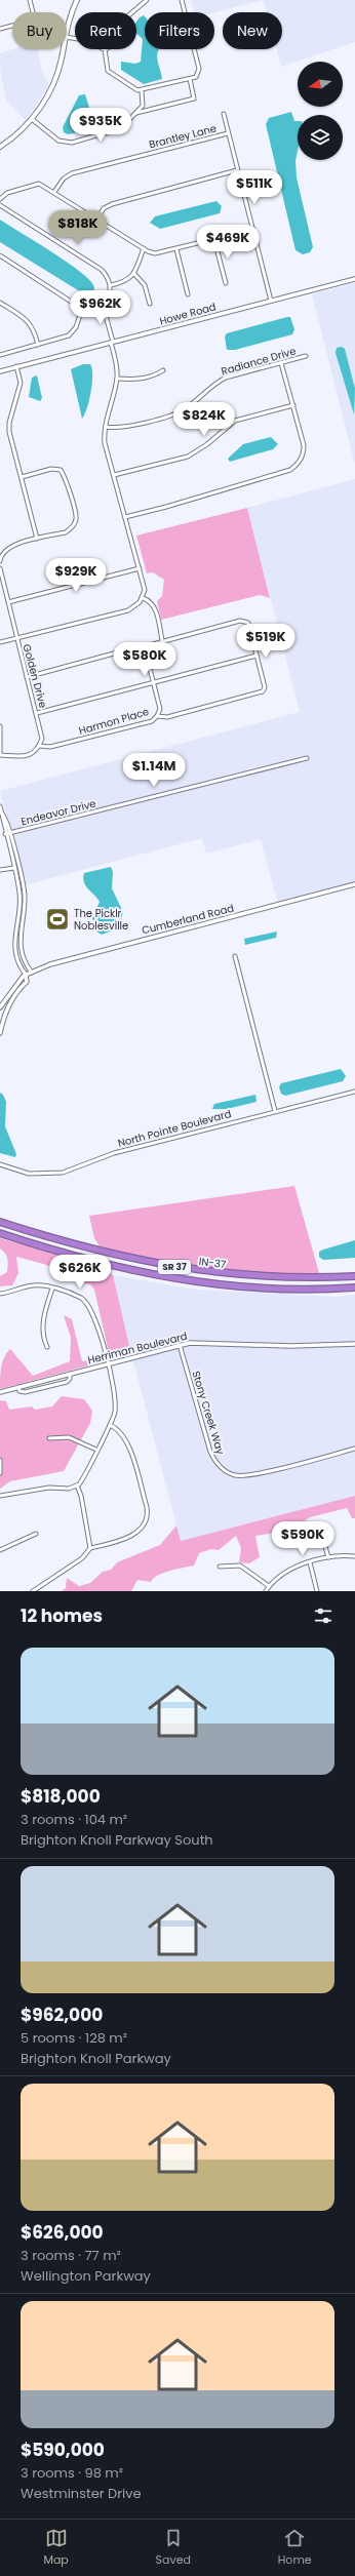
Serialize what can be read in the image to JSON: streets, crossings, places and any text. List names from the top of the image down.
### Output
{
  "streets": {
    "highway": ["IN-37", "SR 37"],
    "street": [
      "Brantley Lane",
      "Howe Road",
      "Radiance Drive",
      "Golden Drive",
      "Harmon Place",
      "Endeavor Drive",
      "Cumberland Road",
      "North Pointe Boulevard",
      "Herriman Boulevard",
      "Stony Creek Way"
    ]
  },
  "crossings": [
    ["Golden Drive", "Harmon Place"],
    ["Herriman Boulevard", "Stony Creek Way"]
  ],
  "places": {
    "sports": ["The Picklr Noblesville"]
  },
  "north": "left",
  "page": {
    "chip": [
      "Buy",
      "Rent",
      "Filters",
      "New"
    ],
    "price": [
      "$935K",
      "$511K",
      "$818K",
      "$469K",
      "$962K",
      "$824K",
      "$929K",
      "$519K",
      "$580K",
      "$1.14M",
      "$626K",
      "$590K"
    ],
    "heading": "12 homes",
    "list": [
      {
        "name": "$818,000",
        "note": "3 rooms · 104 m² · Brighton Knoll Parkway South"
      },
      {
        "name": "$962,000",
        "note": "5 rooms · 128 m² · Brighton Knoll Parkway"
      },
      {
        "name": "$626,000",
        "note": "3 rooms · 77 m² · Wellington Parkway"
      },
      {
        "name": "$590,000",
        "note": "3 rooms · 98 m² · Westminster Drive"
      }
    ],
    "tabs": ["Map", "Saved", "Home"]
  }
}
